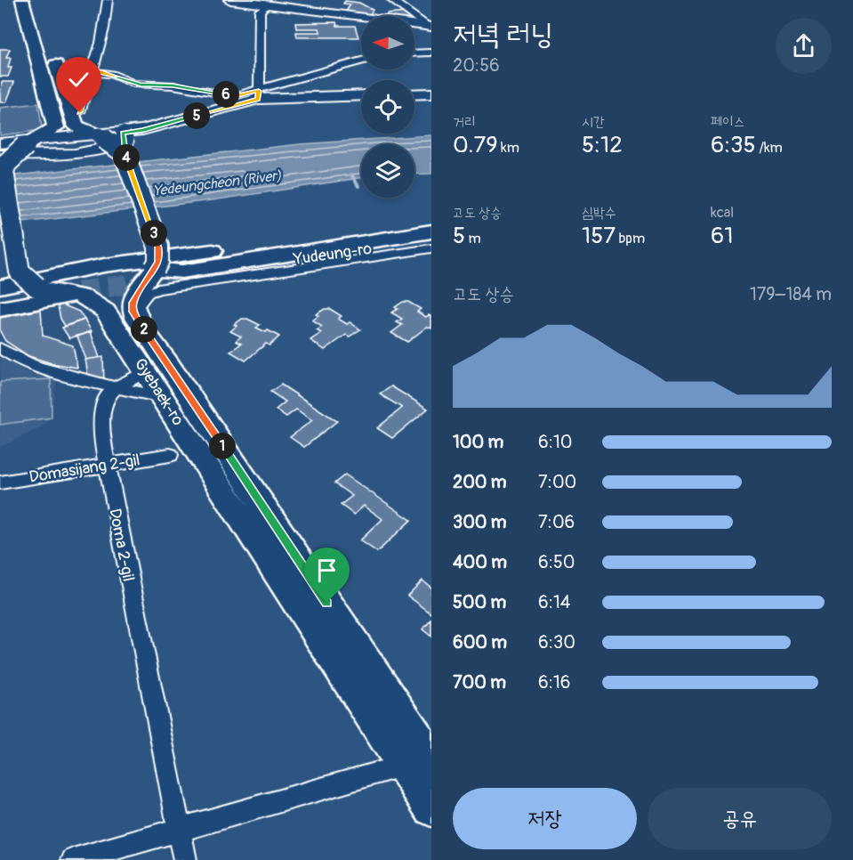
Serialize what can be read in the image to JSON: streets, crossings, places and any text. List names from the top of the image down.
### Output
{
  "streets": {
    "main road": ["Yudeung-ro", "Gyebaek-ro"],
    "street": ["Domasijang 2-gil", "Doma 2-gil"]
  },
  "crossings": [
    ["Domasijang 2-gil", "Doma 2-gil"]
  ],
  "water": ["Yedeungcheon (River)"],
  "north": "left",
  "page": {
    "heading": ["저녁 러닝", "20:56"],
    "pins": [
      "6",
      "5",
      "4",
      "3",
      "2",
      "1"
    ],
    "stats": [
      ["거리", "0.79 km"],
      ["시간", "5:12"],
      ["페이스", "6:35 /km"],
      ["고도 상승", "5 m"],
      ["심박수", "157 bpm"],
      ["kcal", "61"]
    ],
    "chart": ["고도 상승", "179–184 m"],
    "list": [
      {
        "name": "100 m",
        "note": "6:10"
      },
      {
        "name": "200 m",
        "note": "7:00"
      },
      {
        "name": "300 m",
        "note": "7:06"
      },
      {
        "name": "400 m",
        "note": "6:50"
      },
      {
        "name": "500 m",
        "note": "6:14"
      },
      {
        "name": "600 m",
        "note": "6:30"
      },
      {
        "name": "700 m",
        "note": "6:16"
      }
    ],
    "buttons": ["저장", "공유"]
  }
}
